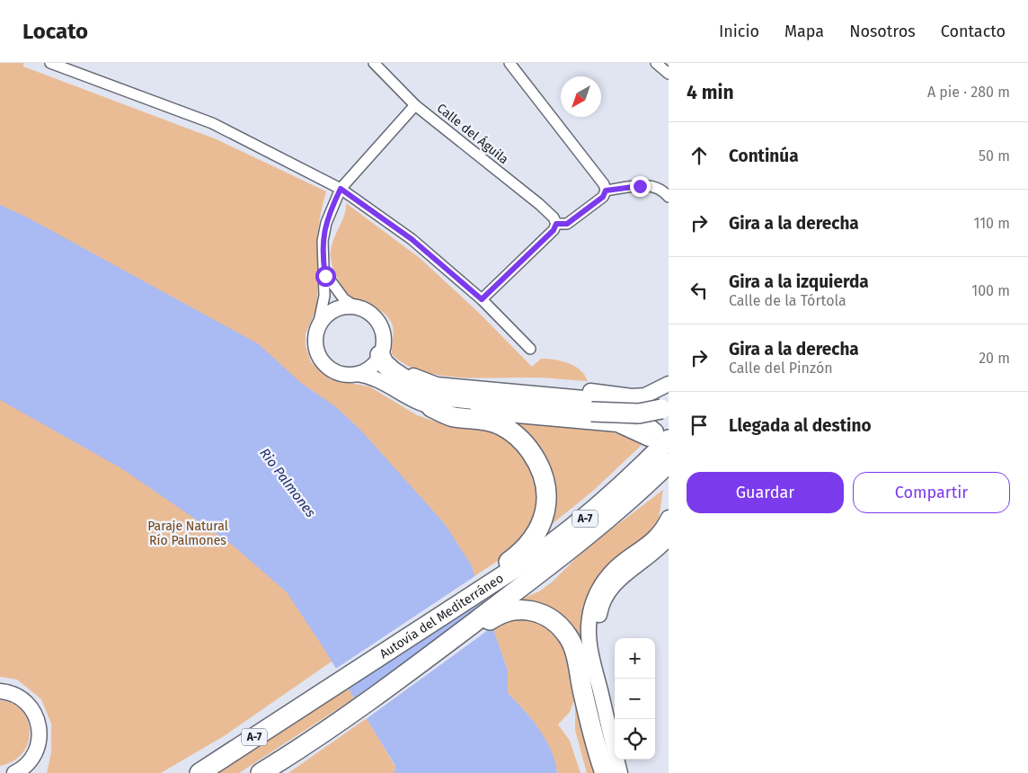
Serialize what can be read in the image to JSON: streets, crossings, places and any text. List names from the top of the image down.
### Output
{
  "streets": {
    "highway": ["A-7", "Autovía del Mediterráneo"],
    "street": ["Calle del Águila"]
  },
  "water": ["Rio Palmones"],
  "parks": ["Paraje Natural Río Palmones"],
  "north": "bottom left",
  "page": {
    "header": "Locato",
    "nav": [
      "Inicio",
      "Mapa",
      "Nosotros",
      "Contacto"
    ],
    "heading": ["4 min", "A pie · 280 m"],
    "list": [
      ["Continúa", "50 m"],
      ["Gira a la derecha", "110 m"],
      ["Gira a la izquierda", "Calle de la Tórtola", "100 m"],
      ["Gira a la derecha", "Calle del Pinzón", "20 m"],
      "Llegada al destino"
    ],
    "buttons": ["Guardar", "Compartir"],
    "map_buttons": ["+", "−"]
  }
}
